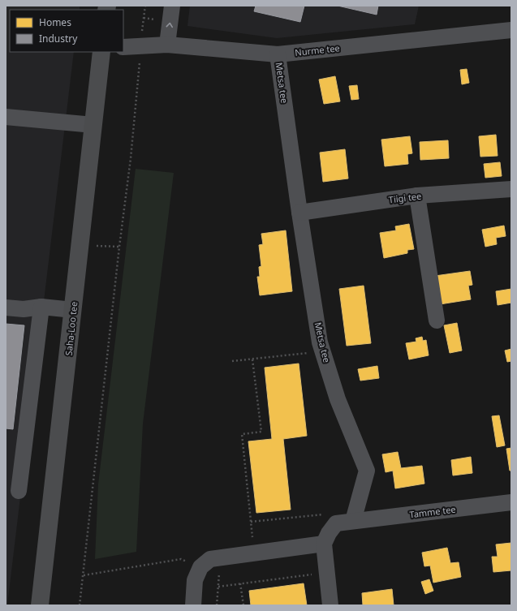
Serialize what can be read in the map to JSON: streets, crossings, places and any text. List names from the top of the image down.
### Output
{
  "streets": {
    "main road": ["Saha-Loo tee"],
    "street": [
      "Nurme tee",
      "Metsa tee",
      "Tiigi tee",
      "Tamme tee"
    ]
  },
  "crossings": [
    ["Nurme tee", "Metsa tee"],
    ["Metsa tee", "Tiigi tee"],
    ["Metsa tee", "Tamme tee"]
  ],
  "legend": ["Homes", "Industry"]
}
